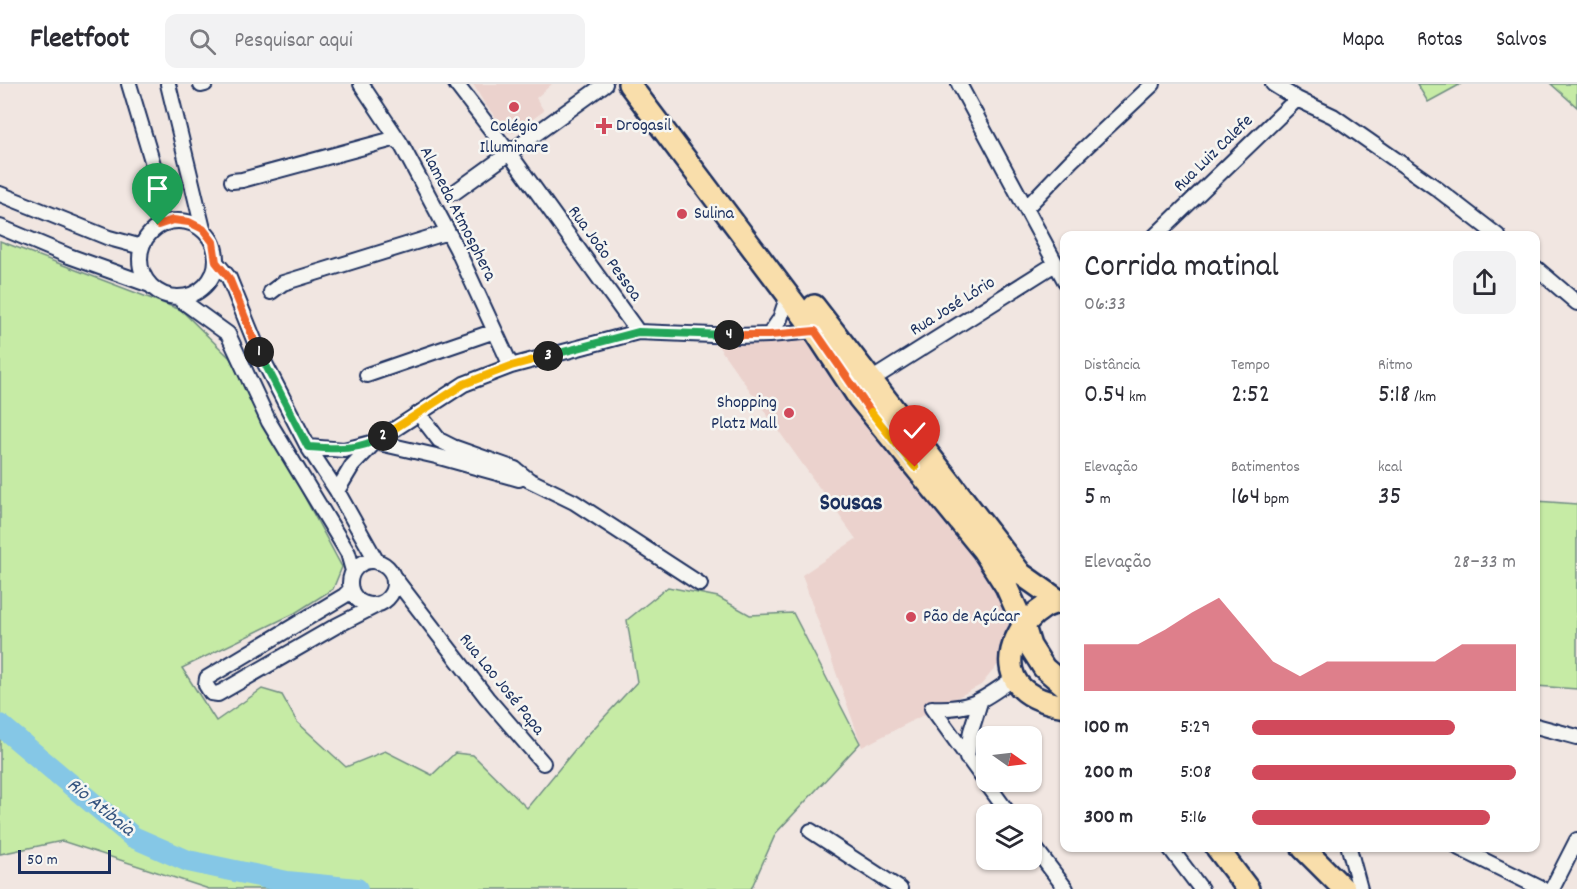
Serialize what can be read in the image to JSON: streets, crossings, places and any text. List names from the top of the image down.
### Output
{
  "streets": {
    "street": [
      "Rua Luiz Calefe",
      "Alameda Atmosphera",
      "Rua João Pessoa",
      "Rua José Lório",
      "Rua Lao José Papa"
    ]
  },
  "districts": ["Sousas"],
  "water": ["Rio Atibaia"],
  "places": {
    "other": [
      "Colégio Illuminare",
      "Sulina",
      "Shopping Platz Mall",
      "Pão de Açúcar"
    ],
    "health": ["Drogasil"]
  },
  "scale_bar": "50 m",
  "north": "right",
  "page": {
    "header": "Fleetfoot",
    "search": "Pesquisar aqui",
    "nav": ["Mapa", "Rotas", "Salvos"],
    "heading": ["Corrida matinal", "06:33"],
    "pins": [
      "4",
      "1",
      "3",
      "2"
    ],
    "stats": [
      ["Distância", "0.54 km"],
      ["Tempo", "2:52"],
      ["Ritmo", "5:18 /km"],
      ["Elevação", "5 m"],
      ["Batimentos", "164 bpm"],
      ["kcal", "35"]
    ],
    "chart": ["Elevação", "28–33 m"],
    "list": [
      {
        "name": "100 m",
        "note": "5:29"
      },
      {
        "name": "200 m",
        "note": "5:08"
      },
      {
        "name": "300 m",
        "note": "5:16"
      }
    ],
    "scale": "50 m"
  }
}
